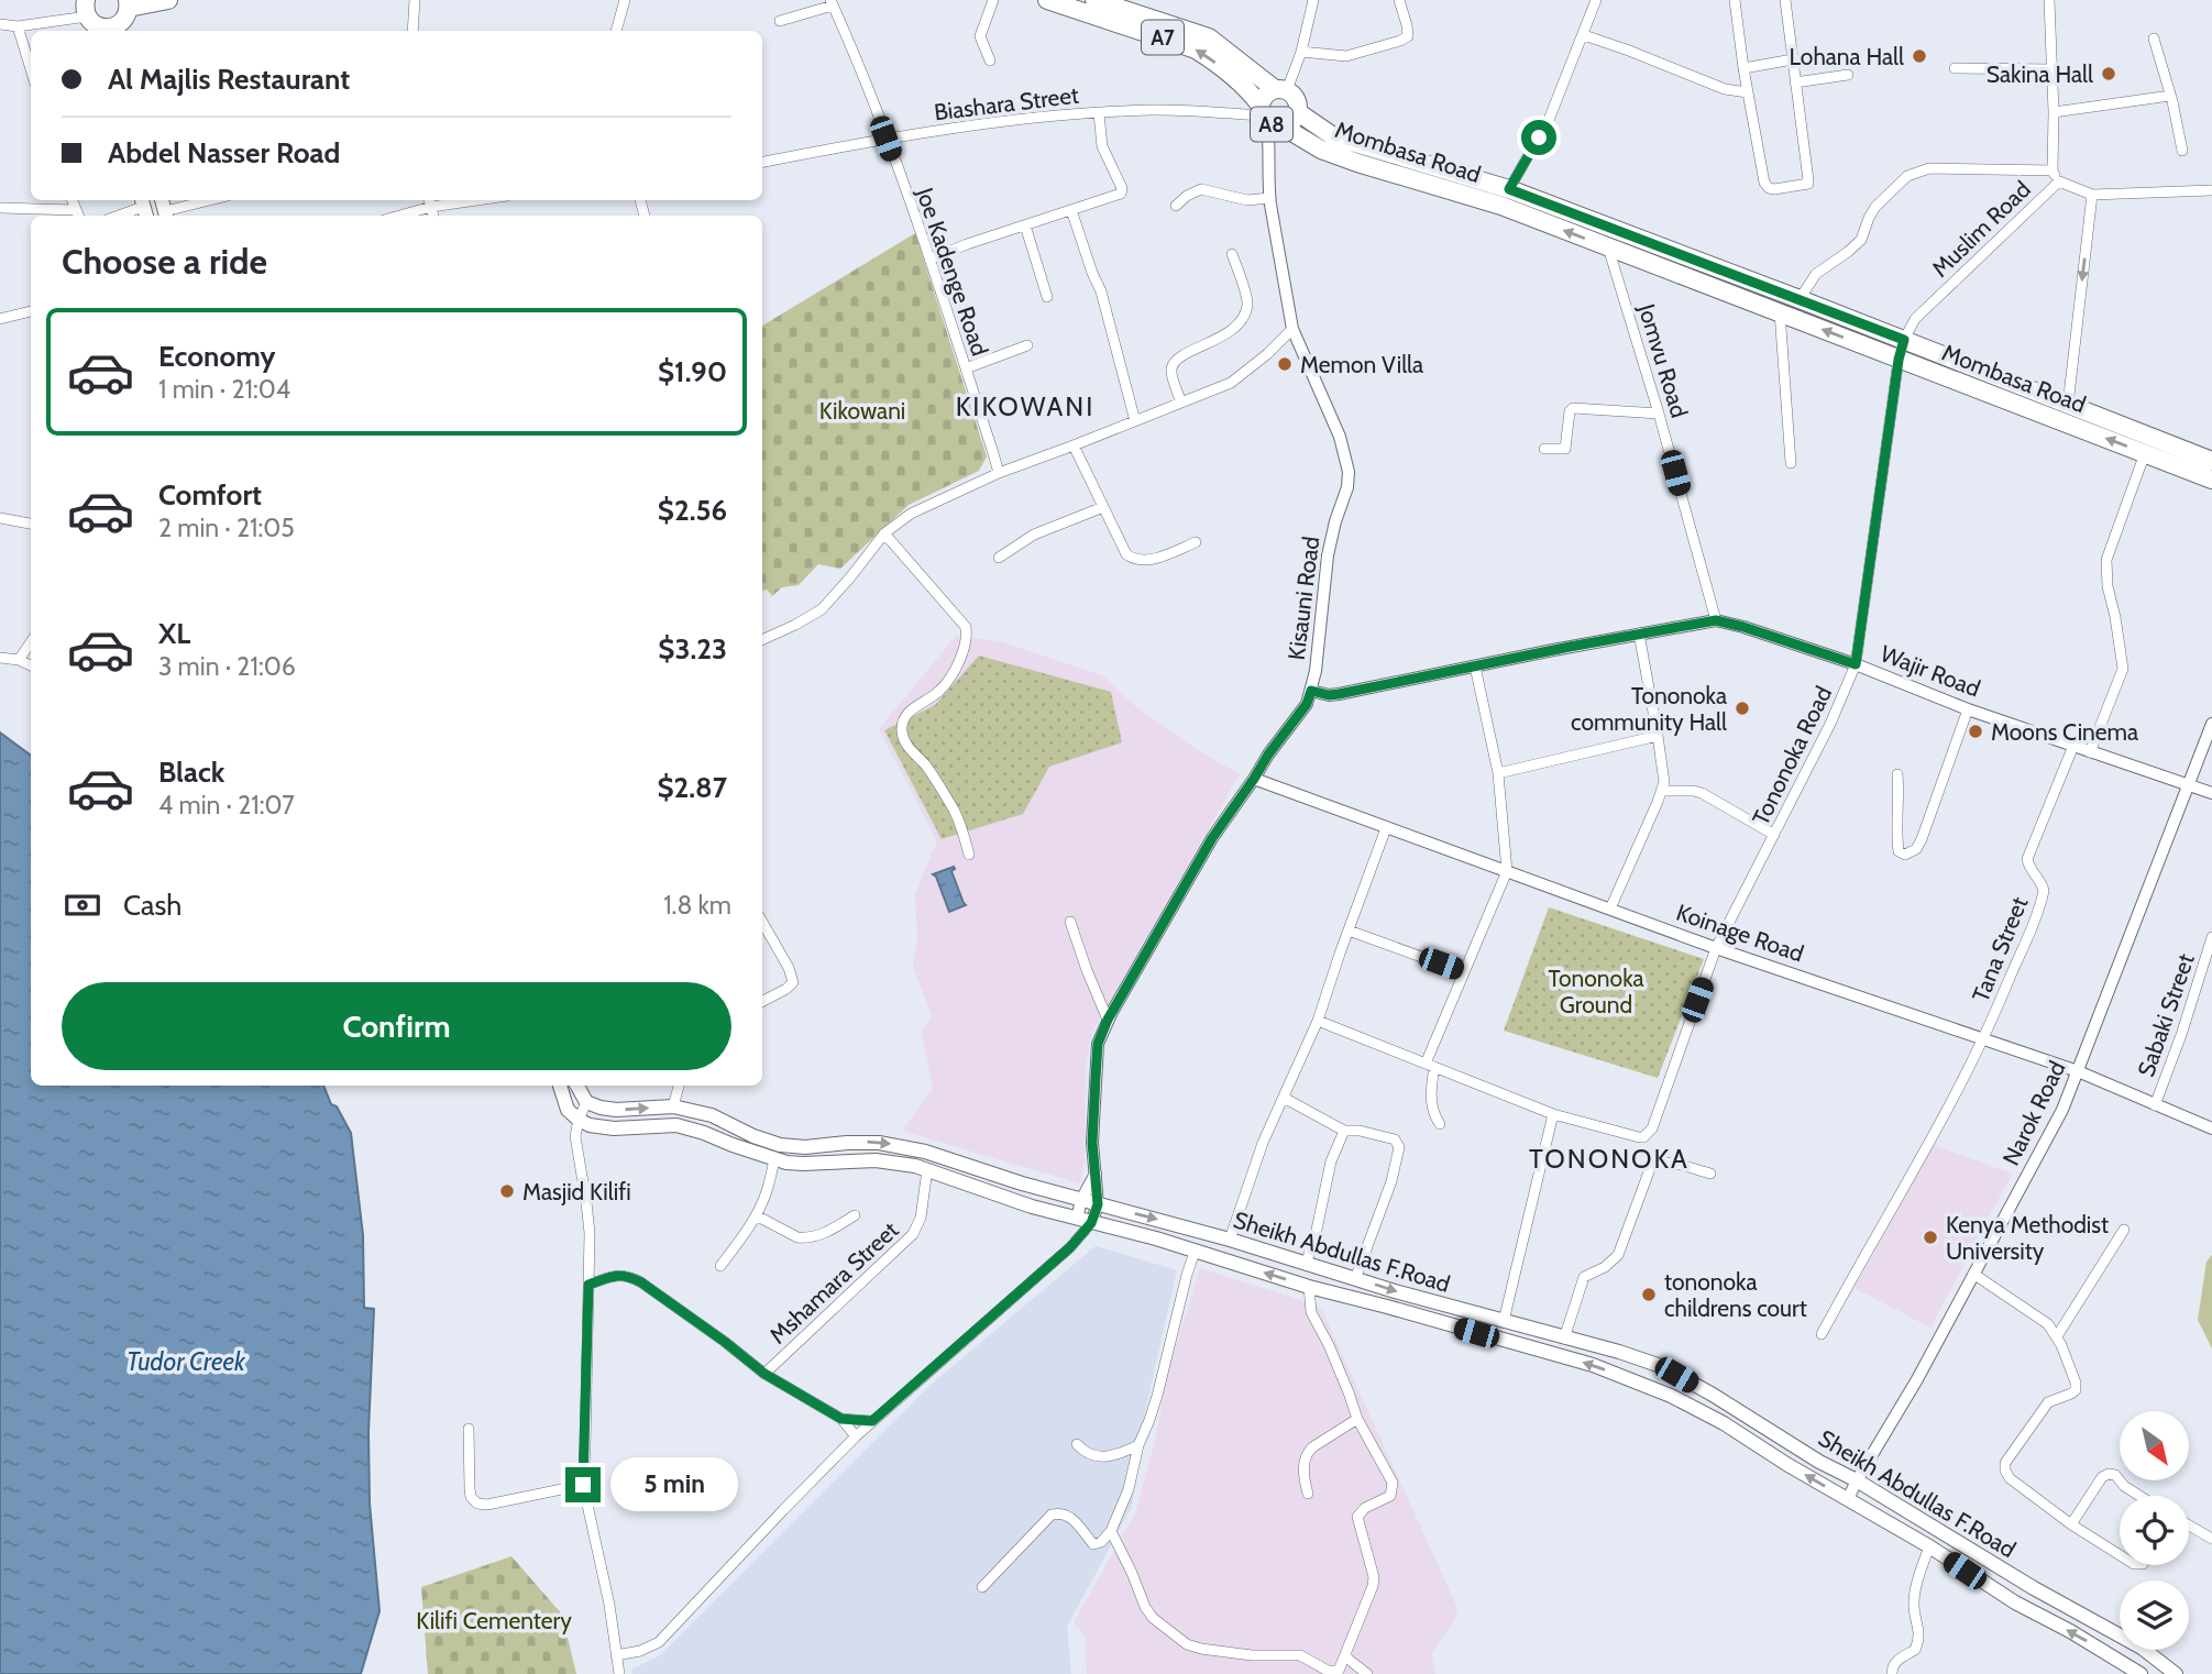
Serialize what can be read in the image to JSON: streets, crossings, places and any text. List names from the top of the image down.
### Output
{
  "streets": {
    "highway": ["A7", "A8", "Mombasa Road"],
    "main road": ["Sheikh Abdullas F.Road"],
    "street": [
      "Biashara Street",
      "Muslim Road",
      "Joe Kadenge Road",
      "Jomvu Road",
      "Kisauni Road",
      "Wajir Road",
      "Tononoka Road",
      "Koinage Road",
      "Tana Street",
      "Sabaki Street",
      "Narok Road",
      "Mshamara Street"
    ]
  },
  "crossings": [
    ["A7", "Biashara Street"],
    ["A7", "A8"],
    ["A7", "Mombasa Road"],
    ["A7", "Kisauni Road"],
    ["Biashara Street", "A8"],
    ["Biashara Street", "Mombasa Road"],
    ["Biashara Street", "Joe Kadenge Road"],
    ["Biashara Street", "Kisauni Road"],
    ["A8", "Mombasa Road"],
    ["A8", "Kisauni Road"],
    ["Mombasa Road", "Muslim Road"],
    ["Mombasa Road", "Jomvu Road"],
    ["Mombasa Road", "Kisauni Road"],
    ["Mombasa Road", "Tononoka Road"],
    ["Jomvu Road", "Wajir Road"],
    ["Kisauni Road", "Wajir Road"],
    ["Kisauni Road", "Koinage Road"],
    ["Kisauni Road", "Sheikh Abdullas F.Road"],
    ["Wajir Road", "Tononoka Road"],
    ["Wajir Road", "Tana Street"],
    ["Wajir Road", "Narok Road"],
    ["Tononoka Road", "Koinage Road"],
    ["Koinage Road", "Tana Street"],
    ["Koinage Road", "Sabaki Street"],
    ["Koinage Road", "Narok Road"],
    ["Narok Road", "Sheikh Abdullas F.Road"],
    ["Sheikh Abdullas F.Road", "Mshamara Street"]
  ],
  "districts": ["KIKOWANI", "TONONOKA"],
  "water": ["Tudor Creek"],
  "parks": ["Kikowani", "Tononoka Ground", "Kilifi Cementery"],
  "places": [
    "Lohana Hall",
    "Sakina Hall",
    "Memon Villa",
    "Tononoka community Hall",
    "Moons Cinema",
    "Masjid Kilifi",
    "Kenya Methodist University",
    "tononoka childrens court"
  ],
  "north": "bottom right",
  "page": {
    "banner": ["Al Majlis Restaurant", "Abdel Nasser Road"],
    "heading": "Choose a ride",
    "list": [
      {
        "name": "Economy",
        "note": "1 min · 21:04",
        "value": "$1.90"
      },
      {
        "name": "Comfort",
        "note": "2 min · 21:05",
        "value": "$2.56"
      },
      {
        "name": "XL",
        "note": "3 min · 21:06",
        "value": "$3.23"
      },
      {
        "name": "Black",
        "note": "4 min · 21:07",
        "value": "$2.87"
      }
    ],
    "pay": ["Cash", "1.8 km"],
    "buttons": "Confirm",
    "bubble": "5 min"
  }
}
